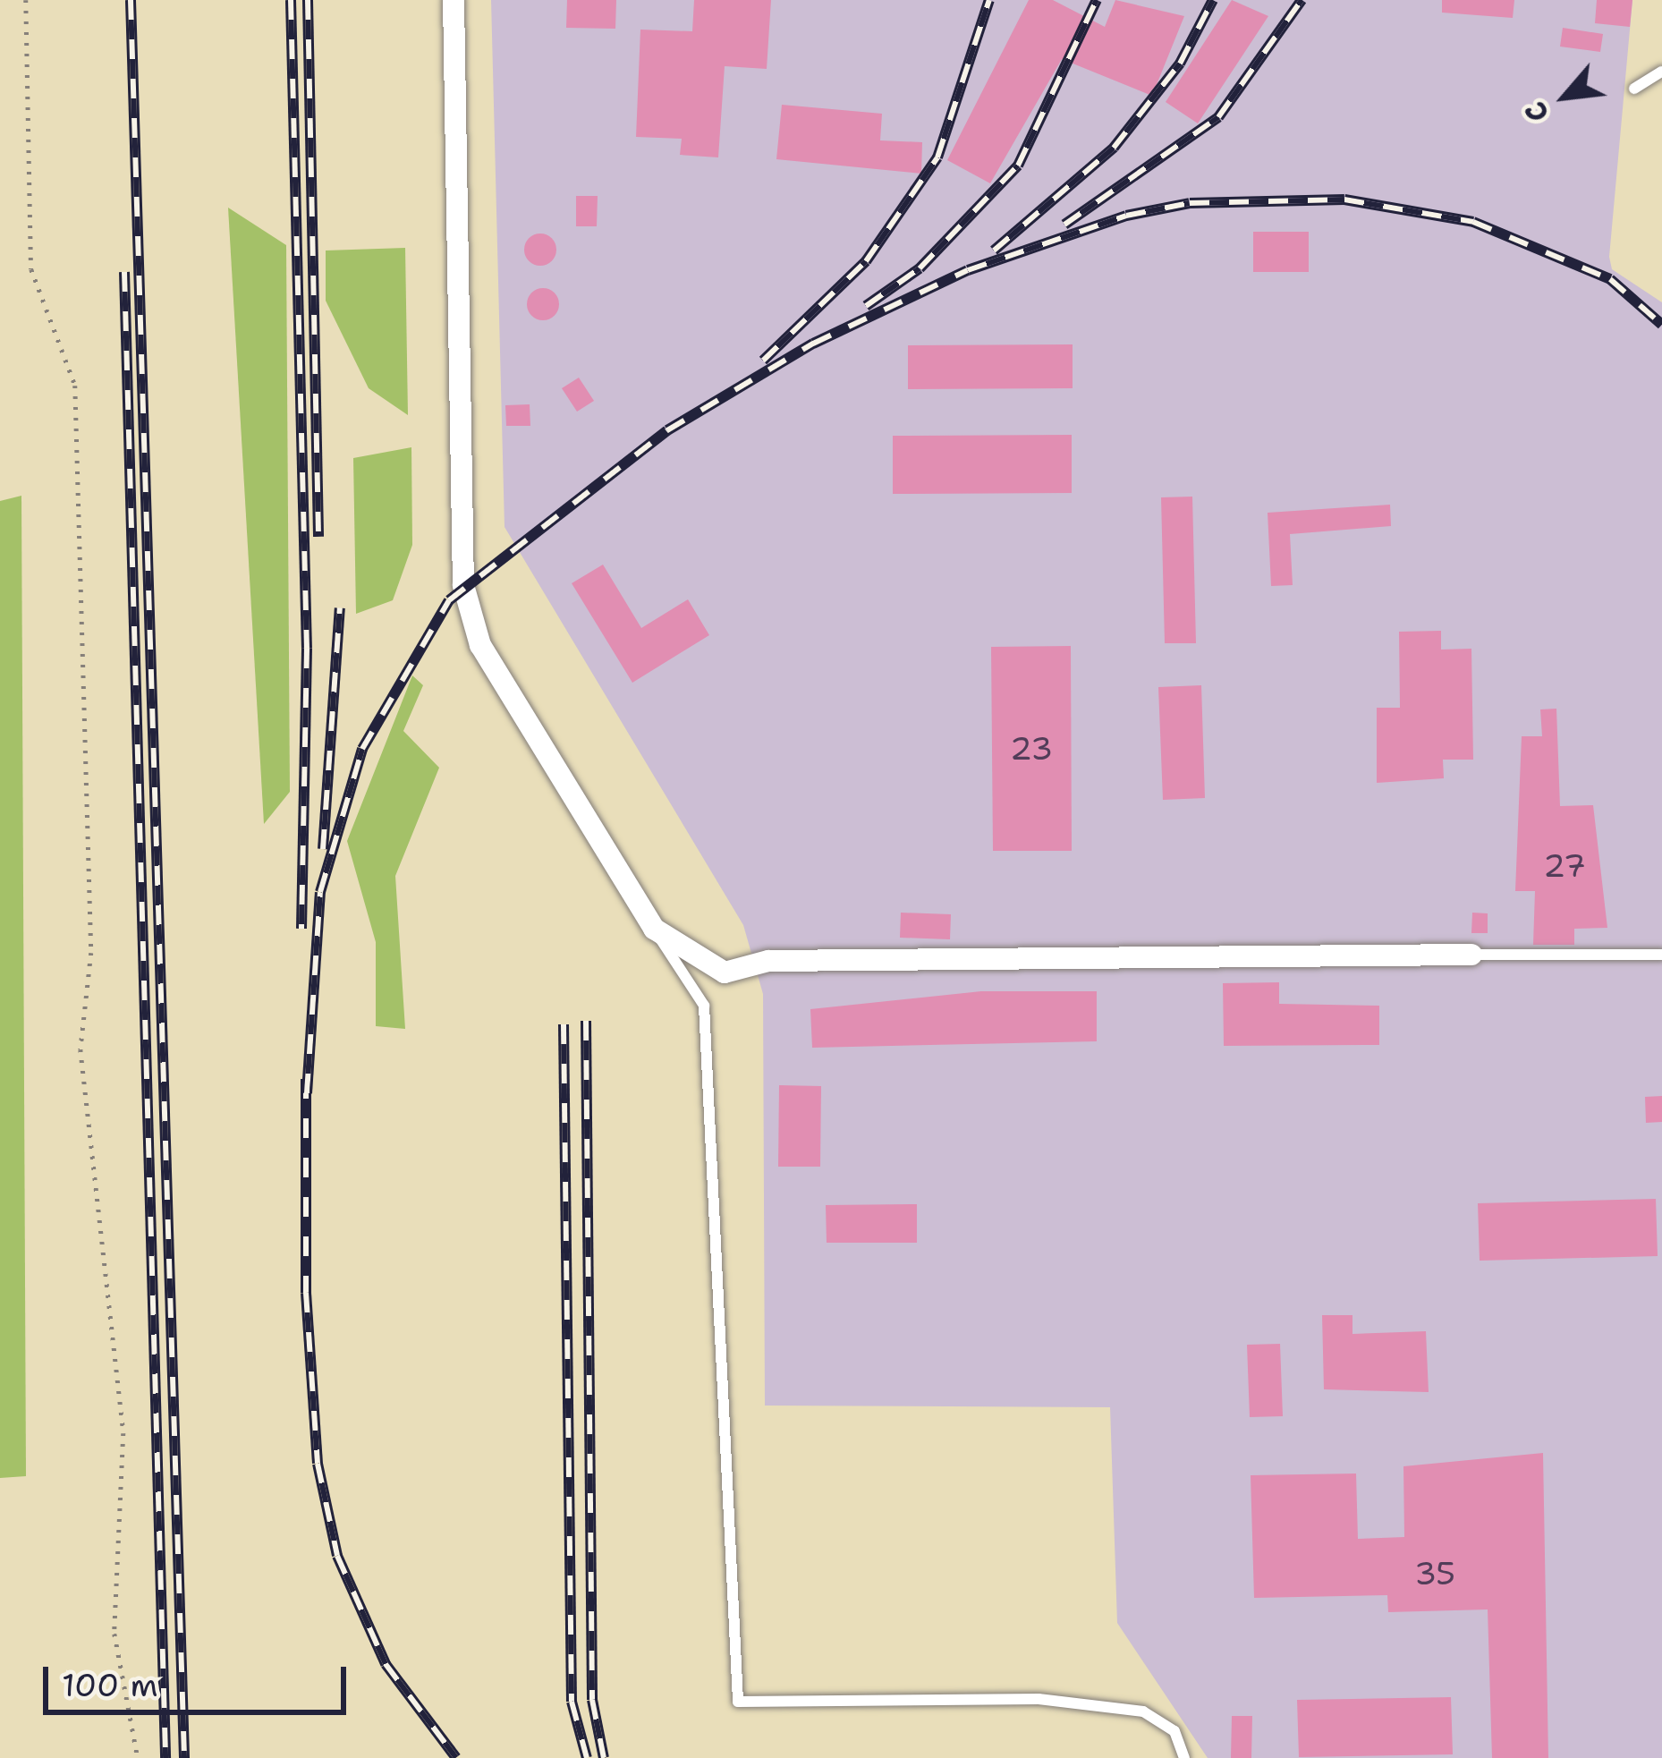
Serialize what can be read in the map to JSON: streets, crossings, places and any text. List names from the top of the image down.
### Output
{
  "house_numbers": ["23", "27", "35"],
  "scale_bar": "100 m",
  "north": "bottom left"
}
